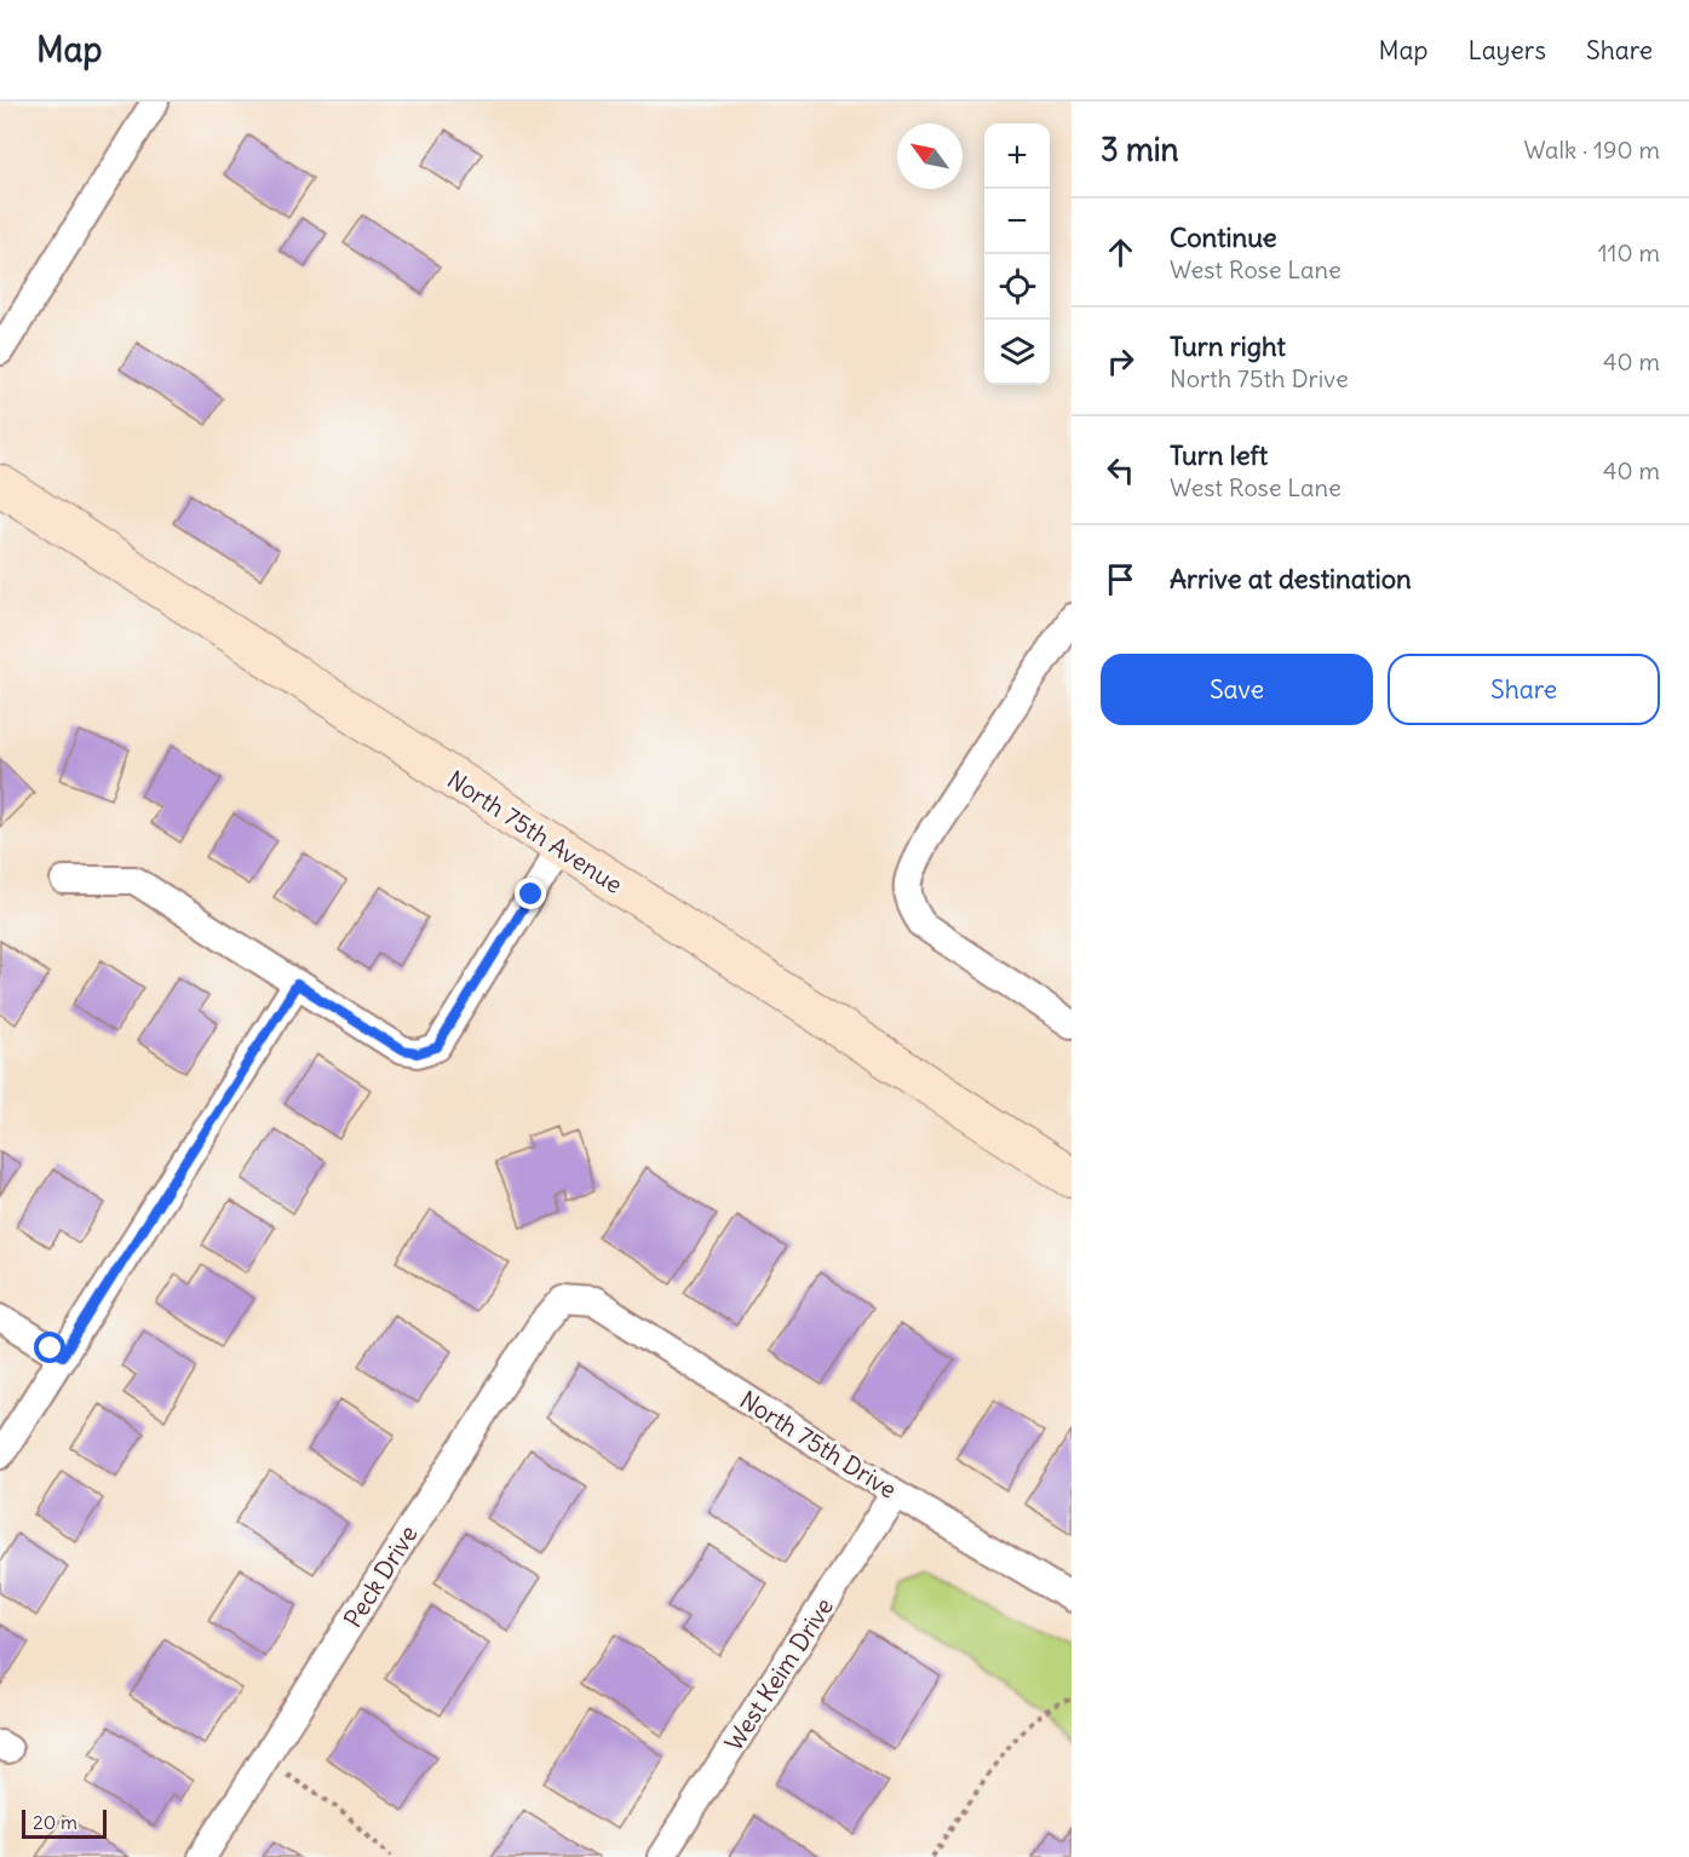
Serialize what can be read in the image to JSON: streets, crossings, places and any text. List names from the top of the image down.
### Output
{
  "streets": {
    "main road": ["North 75th Avenue"],
    "street": ["North 75th Drive", "Peck Drive", "West Keim Drive"]
  },
  "crossings": [
    ["North 75th Drive", "Peck Drive"],
    ["North 75th Drive", "West Keim Drive"]
  ],
  "scale_bar": "20 m",
  "north": "top left",
  "page": {
    "header": "Map",
    "nav": ["Map", "Layers", "Share"],
    "heading": ["3 min", "Walk · 190 m"],
    "map_buttons": ["+", "−"],
    "list": [
      ["Continue", "West Rose Lane", "110 m"],
      ["Turn right", "North 75th Drive", "40 m"],
      ["Turn left", "West Rose Lane", "40 m"],
      "Arrive at destination"
    ],
    "buttons": ["Save", "Share"],
    "scale": "20 m"
  }
}
